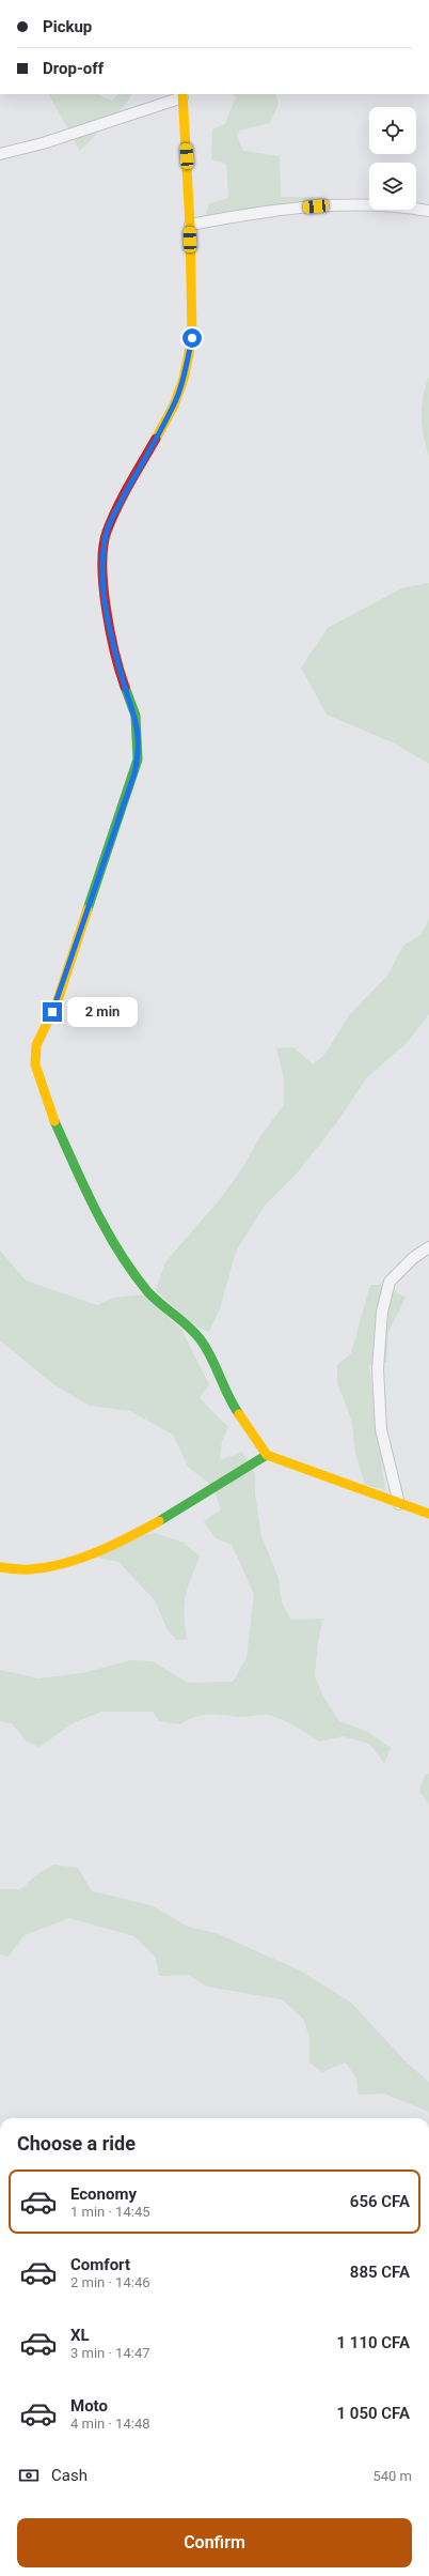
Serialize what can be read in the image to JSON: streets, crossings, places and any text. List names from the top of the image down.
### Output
{
  "page": {
    "banner": ["Pickup", "Drop-off"],
    "bubble": "2 min",
    "heading": "Choose a ride",
    "list": [
      {
        "name": "Economy",
        "note": "1 min · 14:45",
        "value": "656 CFA"
      },
      {
        "name": "Comfort",
        "note": "2 min · 14:46",
        "value": "885 CFA"
      },
      {
        "name": "XL",
        "note": "3 min · 14:47",
        "value": "1 110 CFA"
      },
      {
        "name": "Moto",
        "note": "4 min · 14:48",
        "value": "1 050 CFA"
      }
    ],
    "pay": ["Cash", "540 m"],
    "buttons": "Confirm"
  }
}
